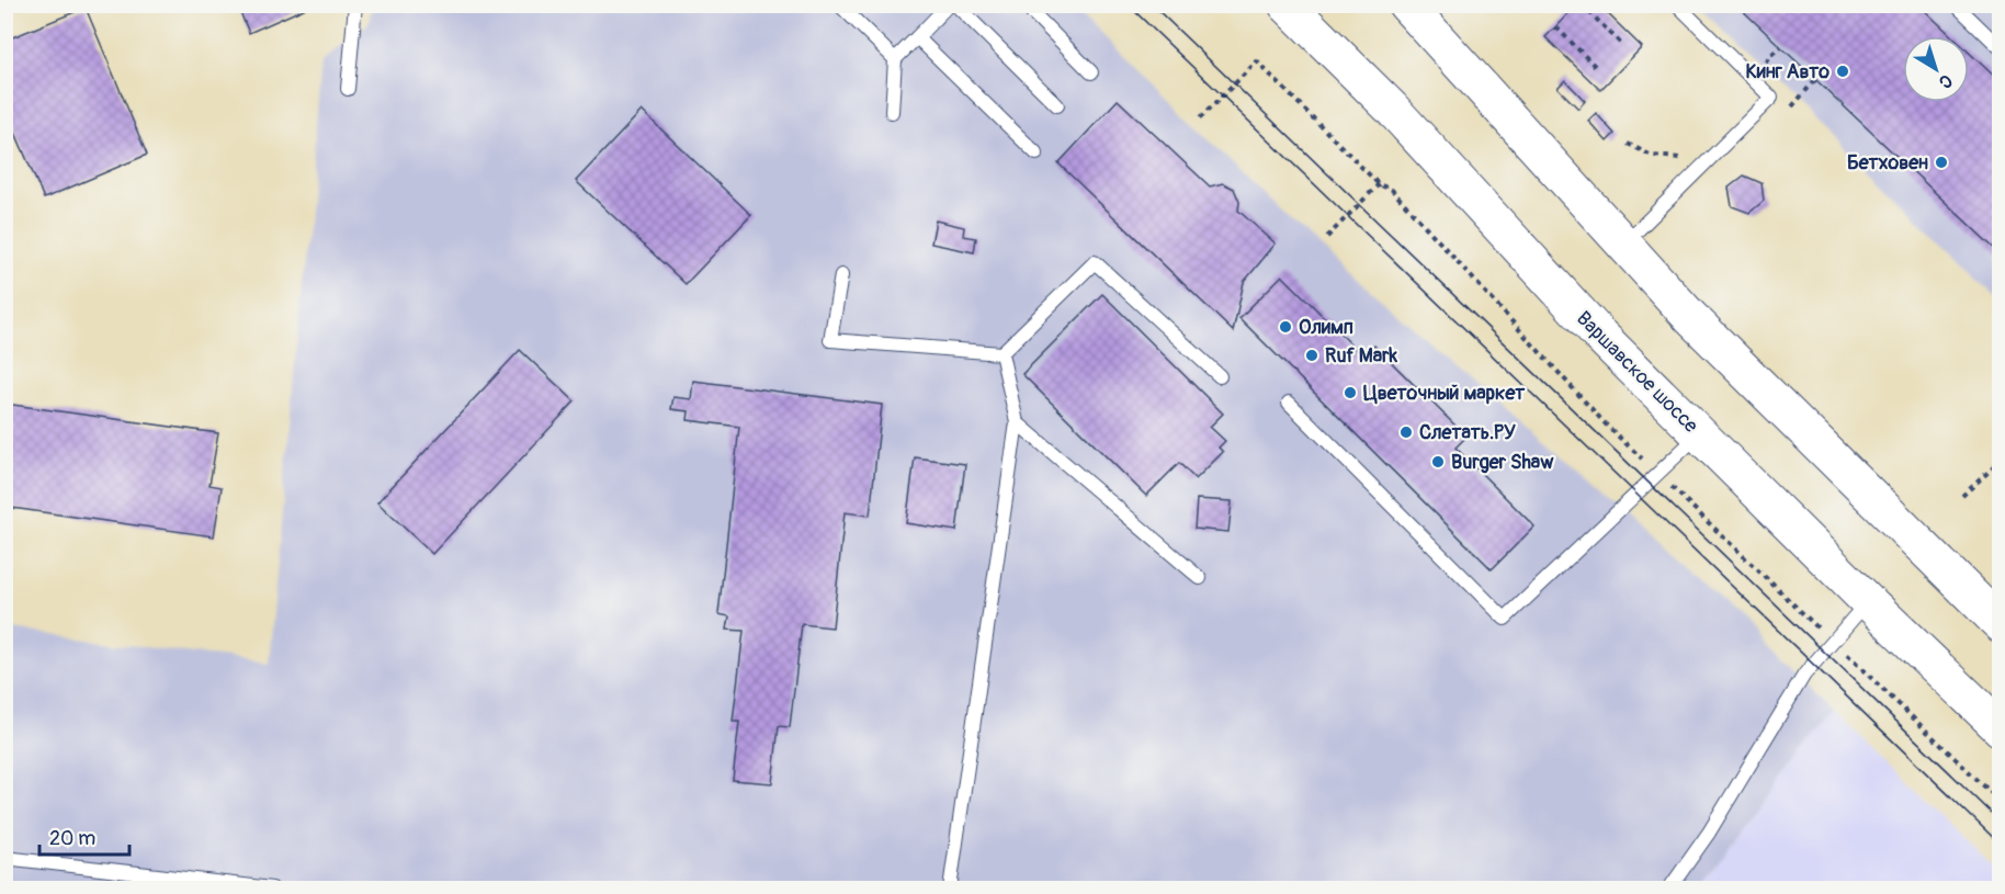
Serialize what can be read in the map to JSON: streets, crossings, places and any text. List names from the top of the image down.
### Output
{
  "streets": {
    "main road": ["Варшавское шоссе"]
  },
  "places": [
    "Кинг Авто",
    "Бетховен",
    "Олимп",
    "Ruf Mark",
    "Цветочный маркет",
    "Слетать.РУ",
    "Burger Shaw"
  ],
  "scale_bar": "20 m",
  "north": "bottom right"
}
